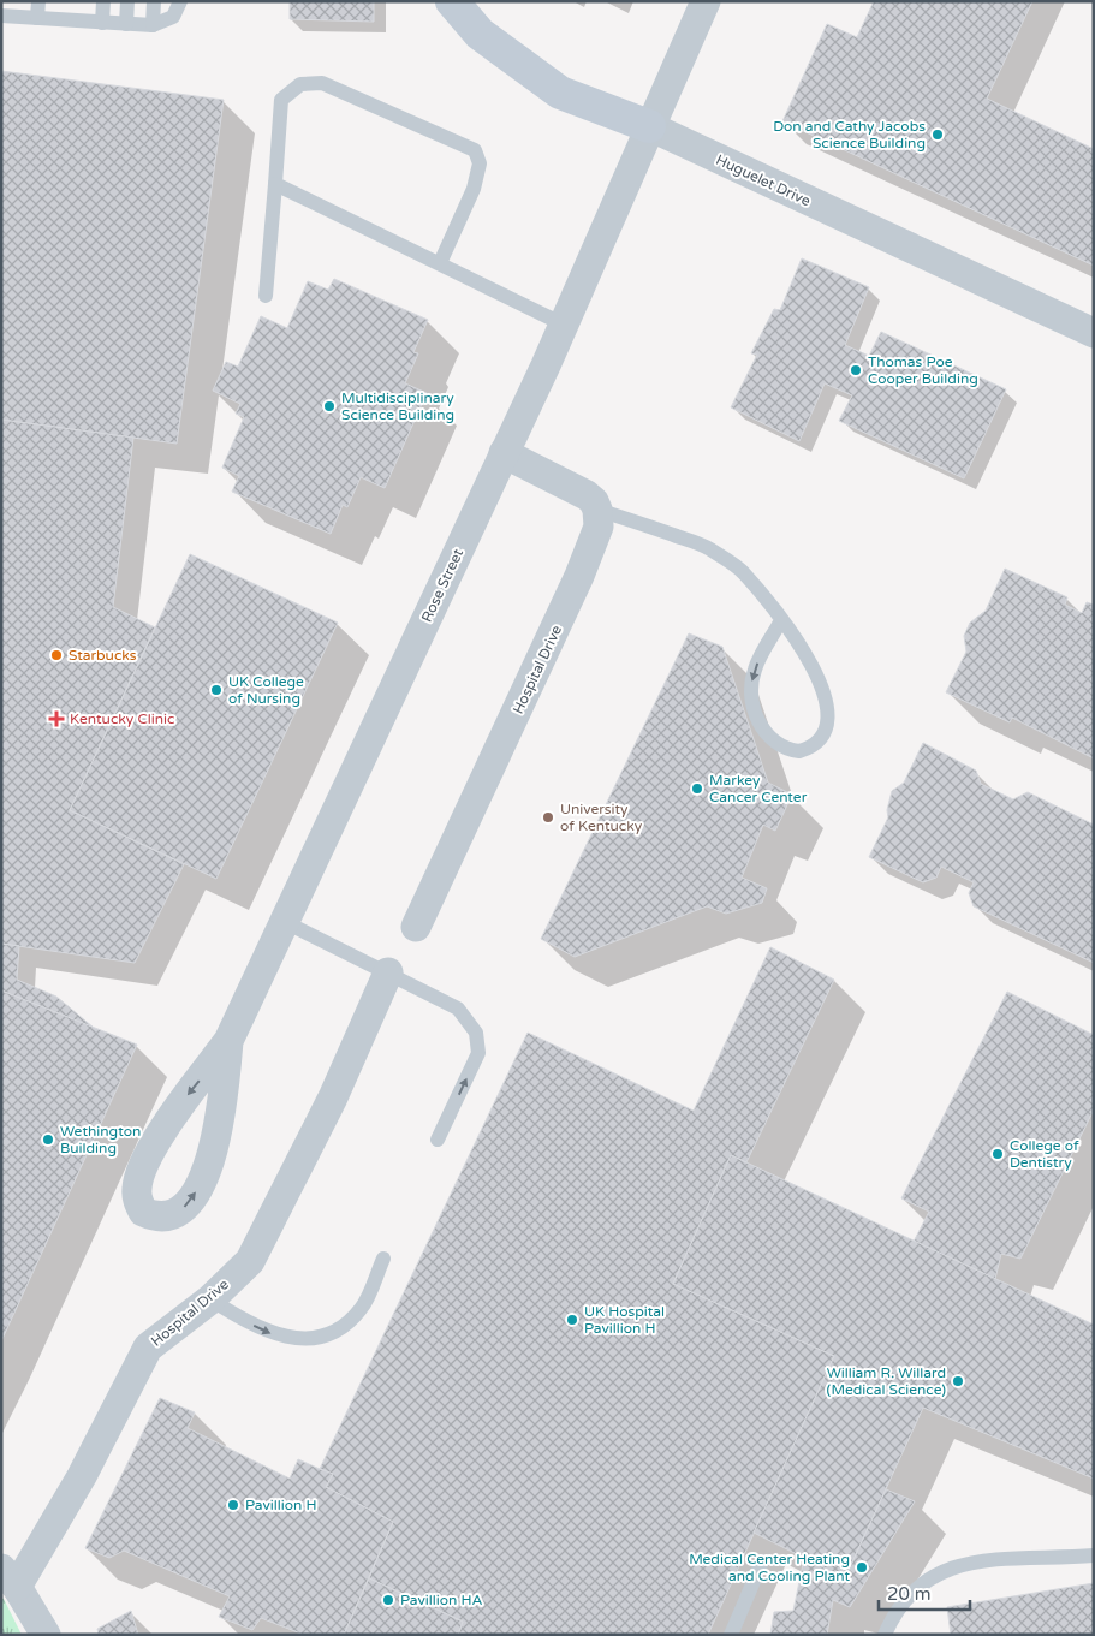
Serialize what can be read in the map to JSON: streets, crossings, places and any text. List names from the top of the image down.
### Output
{
  "streets": {
    "street": ["Huguelet Drive", "Rose Street", "Hospital Drive"]
  },
  "crossings": [
    ["Huguelet Drive", "Rose Street"]
  ],
  "places": {
    "other": [
      "Don and Cathy Jacobs Science Building",
      "Thomas Poe Cooper Building",
      "Multidisciplinary Science Building",
      "Starbucks",
      "UK College of Nursing",
      "Markey Cancer Center",
      "University of Kentucky",
      "Wethington Building",
      "College of Dentistry",
      "UK Hospital Pavillion H",
      "William R. Willard (Medical Science)",
      "Pavillion H",
      "Medical Center Heating and Cooling Plant",
      "Pavillion HA"
    ],
    "health": ["Kentucky Clinic"]
  },
  "scale_bar": "20 m"
}
